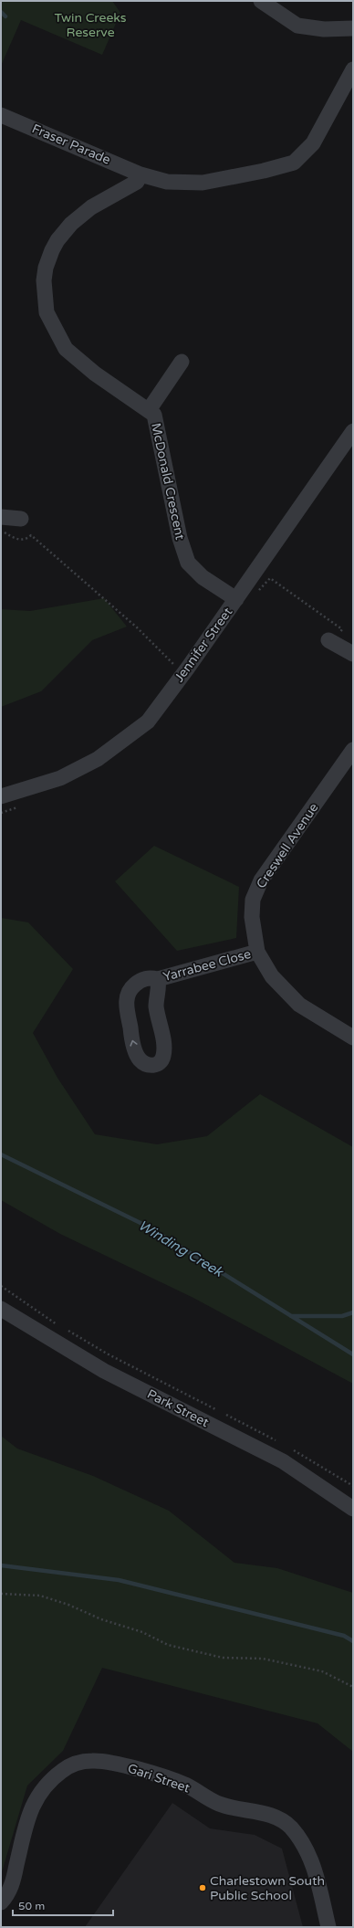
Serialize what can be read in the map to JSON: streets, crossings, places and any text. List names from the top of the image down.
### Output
{
  "streets": {
    "street": [
      "Fraser Parade",
      "McDonald Crescent",
      "Jennifer Street",
      "Creswell Avenue",
      "Yarrabee Close",
      "Park Street",
      "Gari Street"
    ]
  },
  "crossings": [
    ["Fraser Parade", "McDonald Crescent"],
    ["McDonald Crescent", "Jennifer Street"],
    ["Creswell Avenue", "Yarrabee Close"]
  ],
  "water": ["Winding Creek"],
  "parks": ["Twin Creeks Reserve"],
  "places": ["Charlestown South Public School"],
  "scale_bar": "50 m"
}
